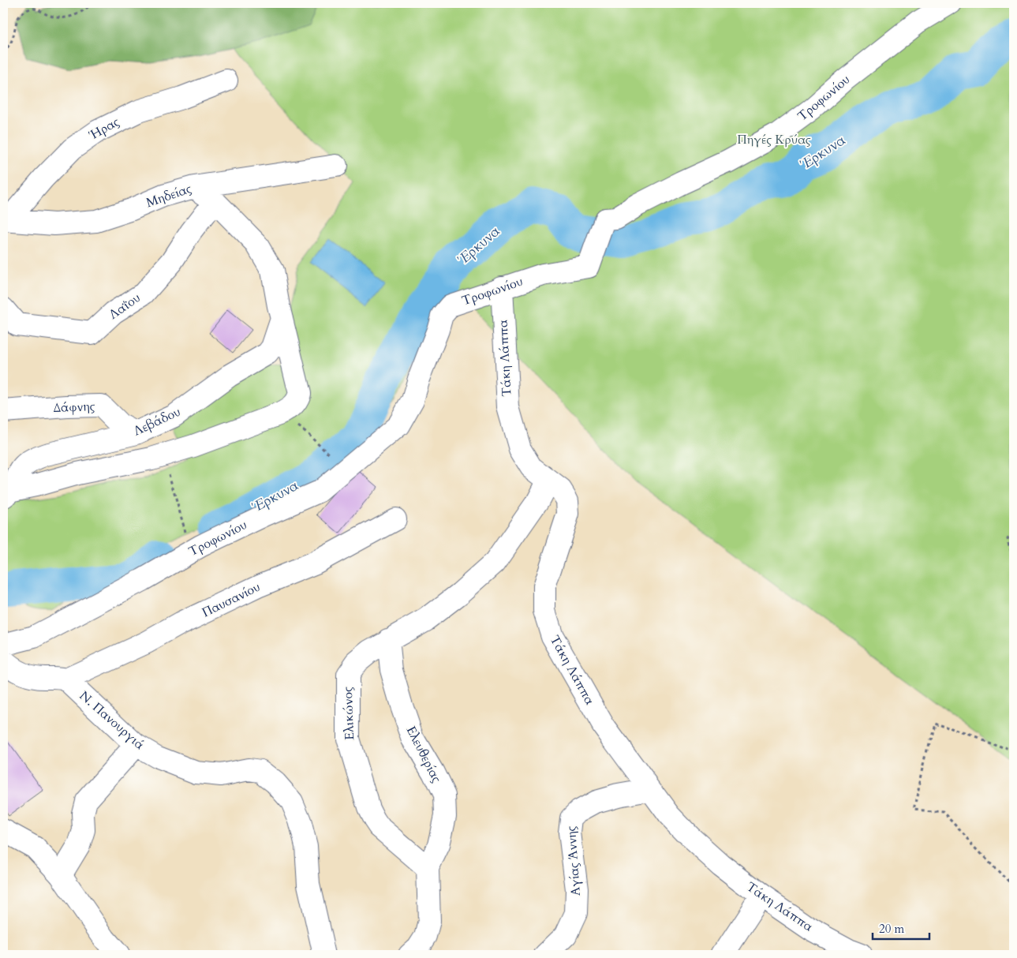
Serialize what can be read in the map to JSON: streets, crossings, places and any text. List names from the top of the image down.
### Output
{
  "streets": {
    "street": [
      "Τροφωνίου",
      "Ήρας",
      "Μηδείας",
      "Λαΐου",
      "Τάκη Λάππα",
      "Δάφνης",
      "Λεβάδου",
      "Παυσανίου",
      "Ελικώνος",
      "Ν. Πανουργιά",
      "Ελευθερίας",
      "Αγίας Άννης"
    ]
  },
  "crossings": [
    ["Τροφωνίου", "Τάκη Λάππα"],
    ["Ήρας", "Μηδείας"],
    ["Μηδείας", "Λεβάδου"],
    ["Λαΐου", "Λεβάδου"],
    ["Τάκη Λάππα", "Ελικώνος"],
    ["Τάκη Λάππα", "Αγίας Άννης"],
    ["Δάφνης", "Λεβάδου"],
    ["Παυσανίου", "Ν. Πανουργιά"],
    ["Ελικώνος", "Ελευθερίας"]
  ],
  "water": ["Έρκυνα"],
  "parks": ["Πηγές Κρύας"],
  "scale_bar": "20 m"
}
